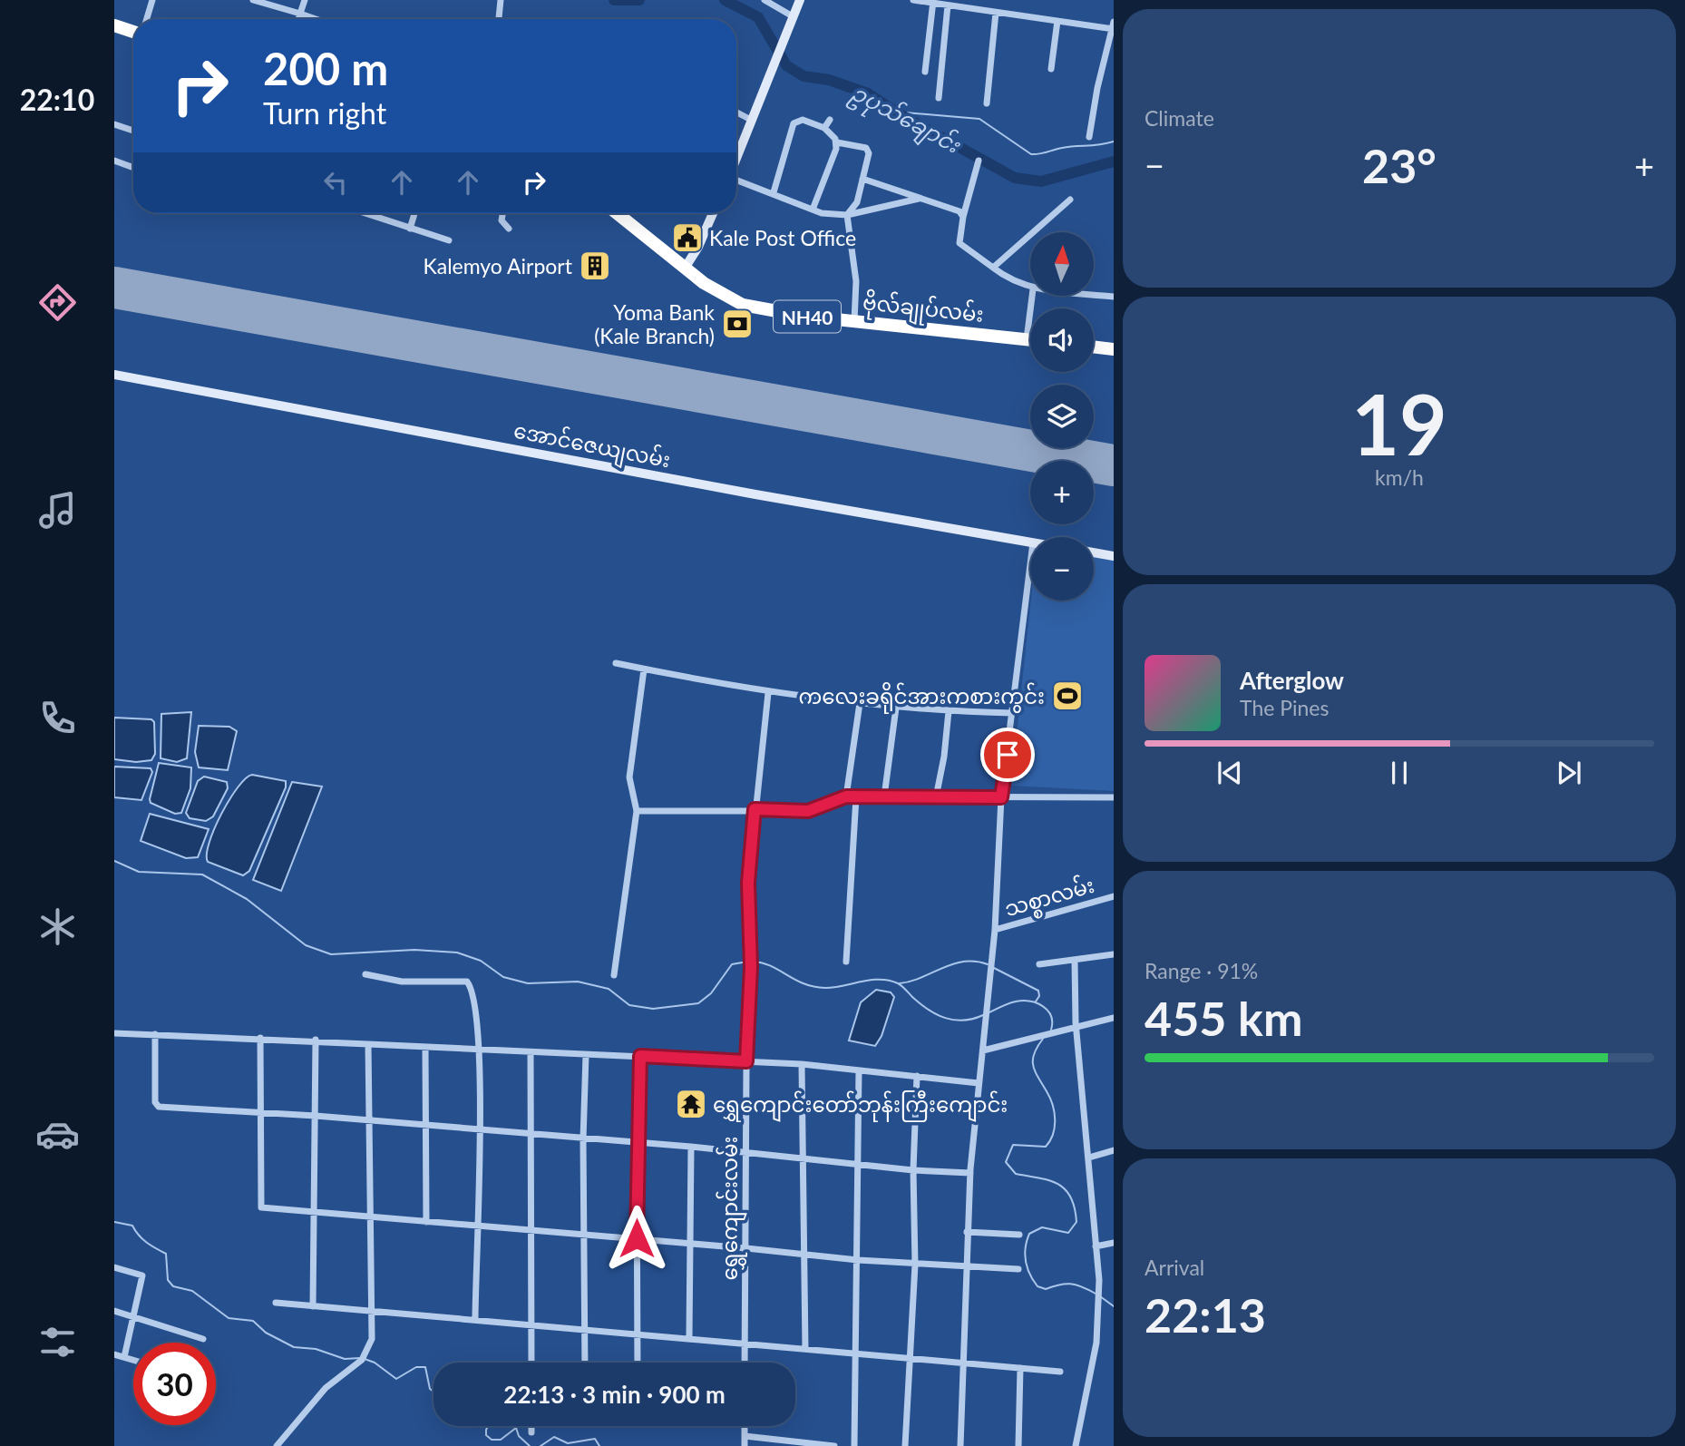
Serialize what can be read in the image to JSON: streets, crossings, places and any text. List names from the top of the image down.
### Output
{
  "streets": {
    "highway": ["ဗိုလ်ချုပ်လမ်း", "NH40"],
    "street": ["အောင်ဇေယျလမ်း", "သစ္စာလမ်း", "ရွှေကျောင်းလမ်း"]
  },
  "water": ["ဥပုသ်ချောင်း"],
  "places": {
    "public building": ["Kale Post Office"],
    "building": ["Kalemyo Airport"],
    "bank": ["Yoma Bank (Kale Branch)"],
    "sports": ["ကလေးခရိုင်အားကစားကွင်း"],
    "temple": ["ရွှေကျောင်းတော်ဘုန်းကြီးကျောင်း"]
  },
  "north": "top",
  "page": {
    "tabs": "22:10",
    "tile": [
      "Climate",
      ["19", "km/h"],
      ["Range · 91%", "455 km"],
      ["Arrival", "22:13"]
    ],
    "turn": ["200 m", "Turn right"],
    "heat": ["−", "23°", "+"],
    "map_buttons": ["+", "−"],
    "song": ["Afterglow", "The Pines"],
    "limit": "30",
    "trip": "22:13 · 3 min · 900 m"
  }
}
